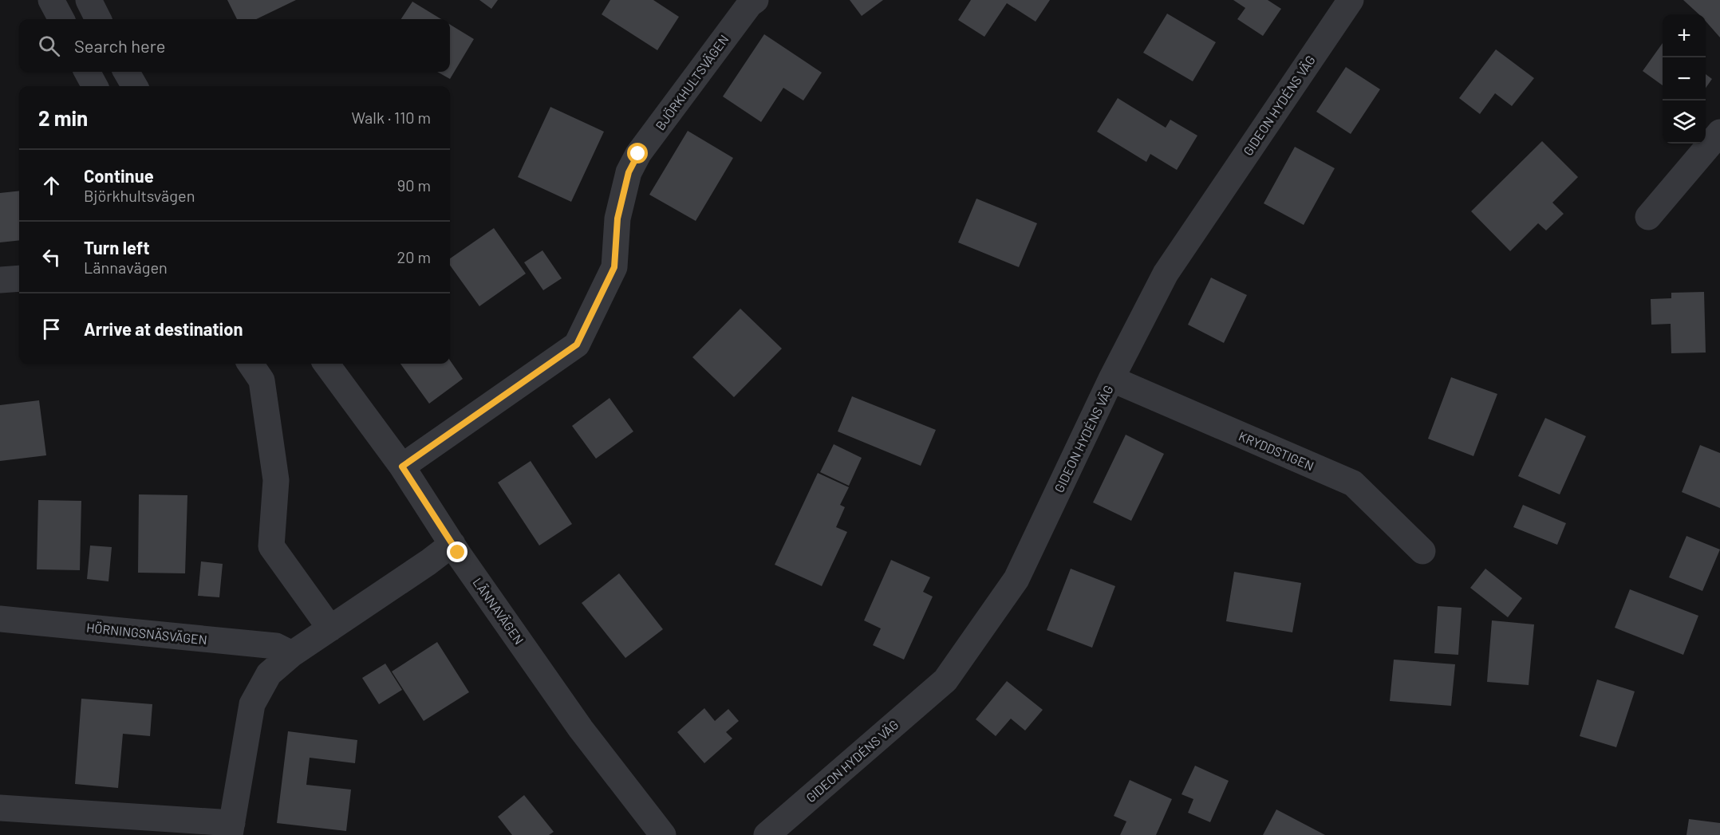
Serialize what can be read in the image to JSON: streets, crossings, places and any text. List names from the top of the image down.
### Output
{
  "streets": {
    "street": [
      "BJÖRKHULTSVÄGEN",
      "GIDEON HYDÉNS VÄG",
      "KRYDDSTIGEN",
      "LÄNNAVÄGEN",
      "HÖRNINGSNÄSVÄGEN"
    ]
  },
  "crossings": [
    ["BJÖRKHULTSVÄGEN", "LÄNNAVÄGEN"],
    ["GIDEON HYDÉNS VÄG", "KRYDDSTIGEN"]
  ],
  "page": {
    "map_buttons": ["+", "−"],
    "search": "Search here",
    "heading": ["2 min", "Walk · 110 m"],
    "list": [
      ["Continue", "Björkhultsvägen", "90 m"],
      ["Turn left", "Lännavägen", "20 m"],
      "Arrive at destination"
    ]
  }
}
